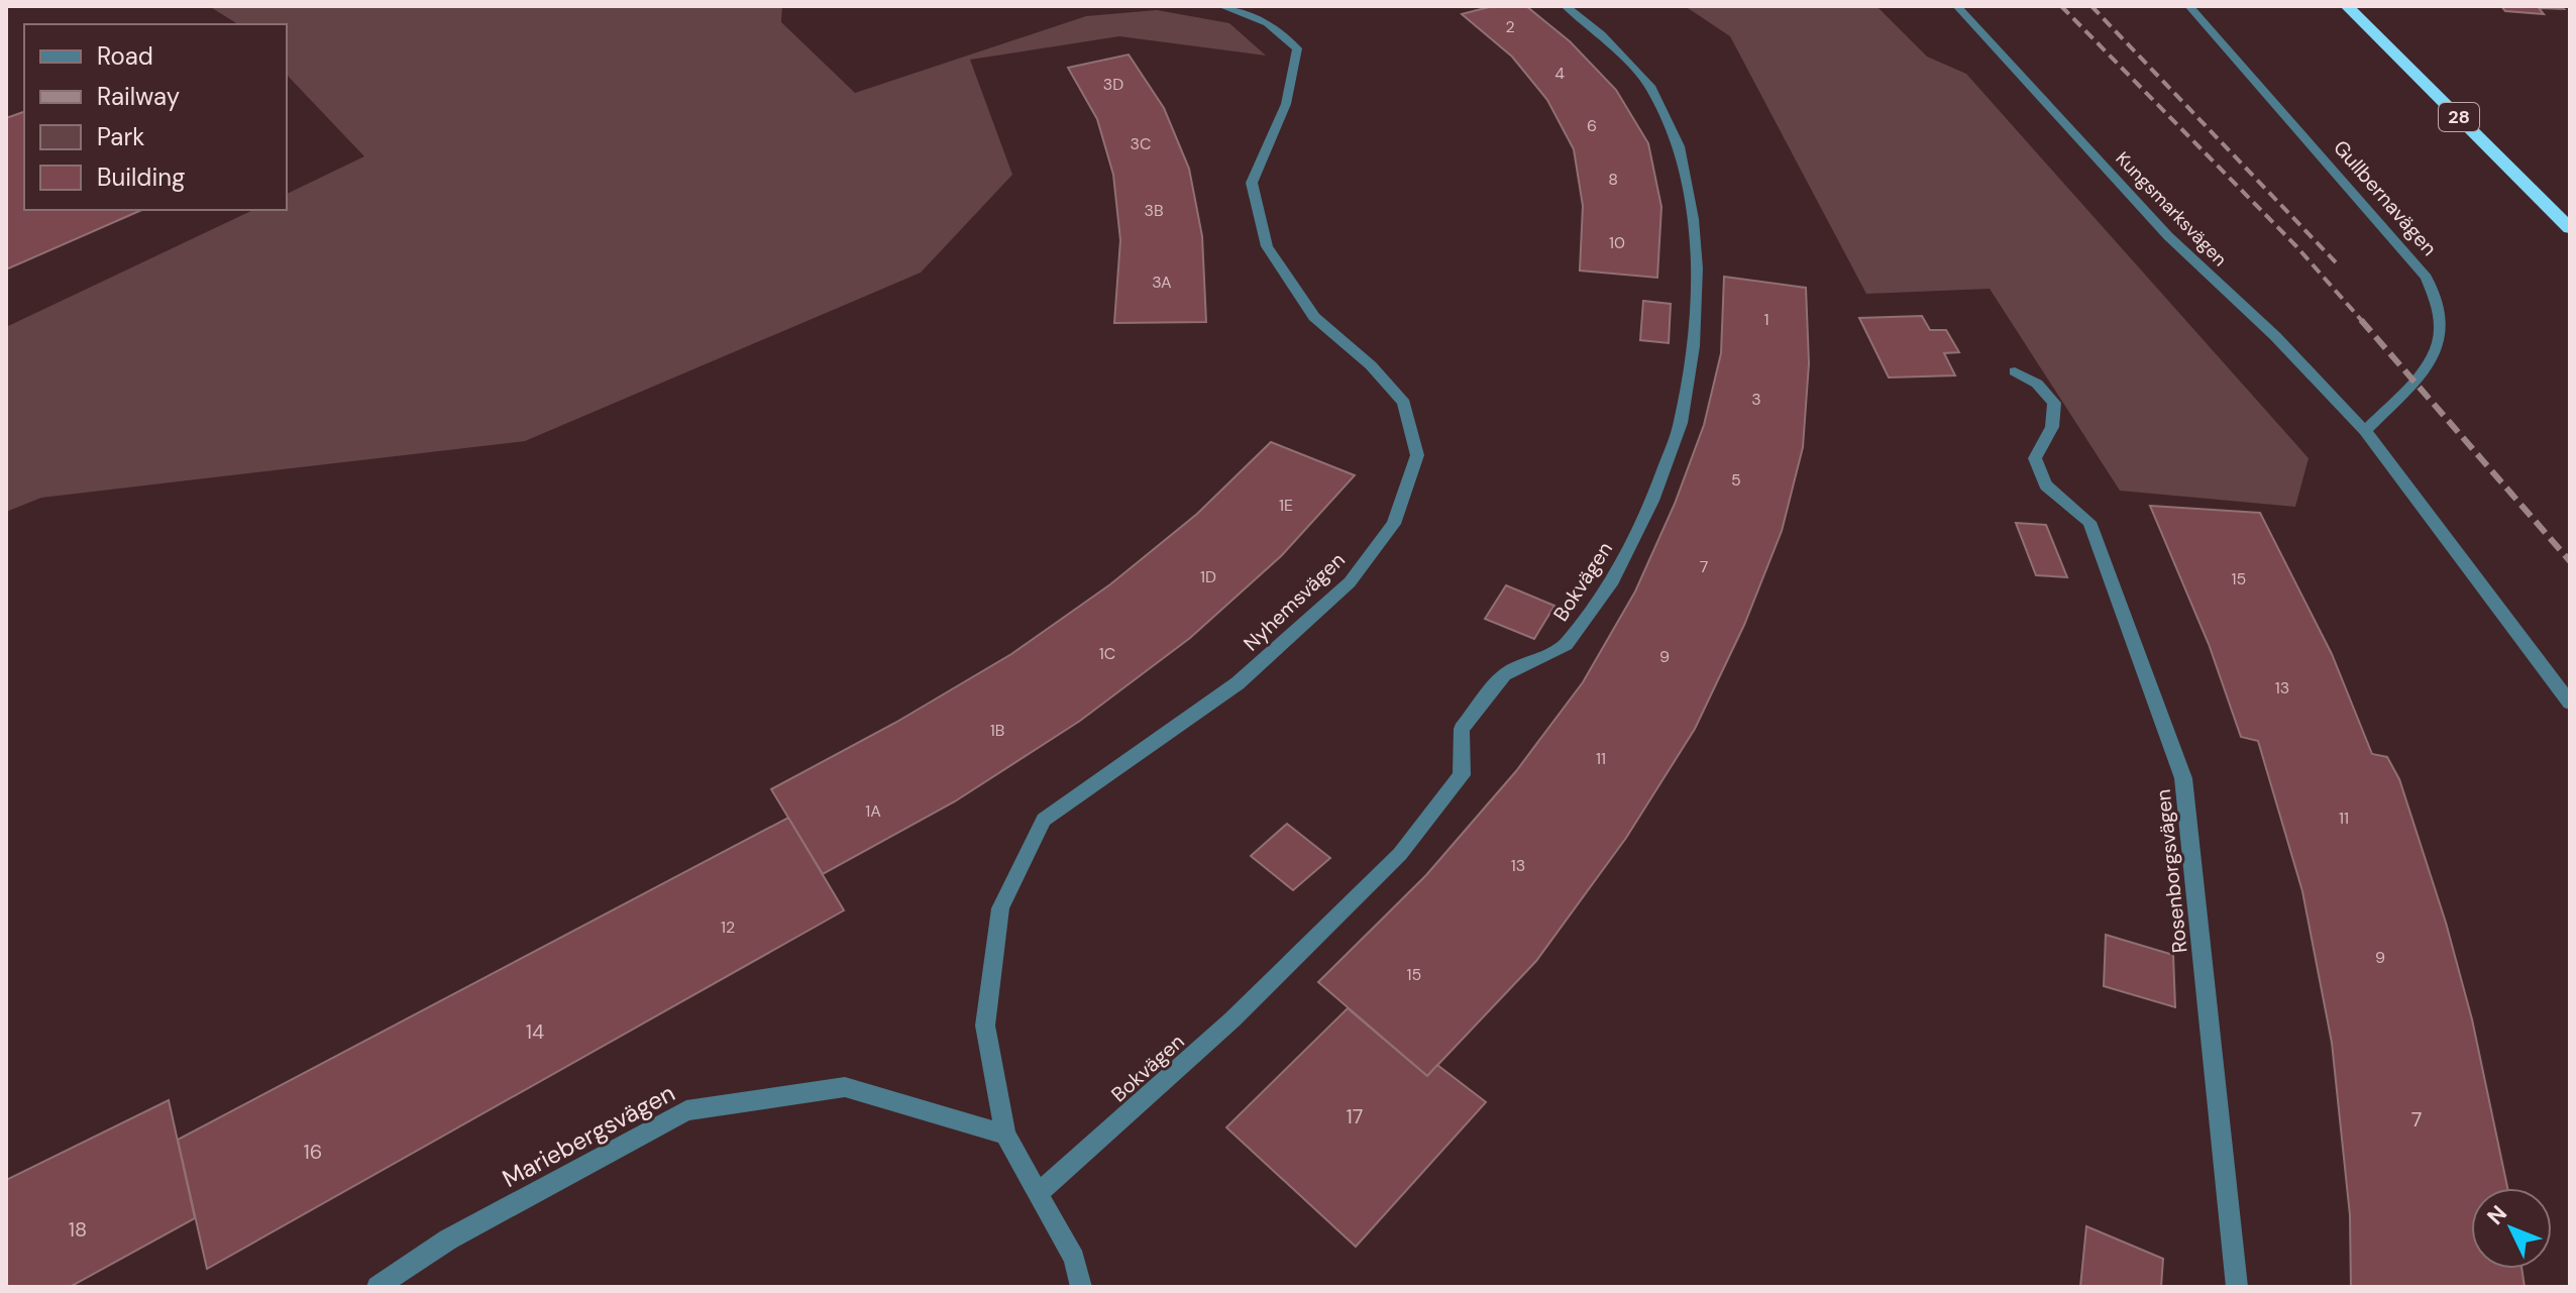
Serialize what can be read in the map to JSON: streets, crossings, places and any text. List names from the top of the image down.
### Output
{
  "streets": {
    "highway": ["28"],
    "street": [
      "Gullbernavägen",
      "Kungsmarksvägen",
      "Bokvägen",
      "Nyhemsvägen",
      "Rosenborgsvägen",
      "Mariebergsvägen"
    ]
  },
  "crossings": [
    ["Gullbernavägen", "Kungsmarksvägen"],
    ["Nyhemsvägen", "Mariebergsvägen"]
  ],
  "house_numbers": [
    "2",
    "4",
    "3D",
    "6",
    "3C",
    "8",
    "3B",
    "10",
    "3A",
    "1",
    "3",
    "5",
    "1E",
    "7",
    "1D",
    "15",
    "1C",
    "9",
    "13",
    "1B",
    "11",
    "1A",
    "11",
    "13",
    "12",
    "9",
    "15",
    "14",
    "17",
    "7",
    "16",
    "18"
  ],
  "legend": [
    "Road",
    "Railway",
    "Park",
    "Building"
  ],
  "north": "top left"
}
